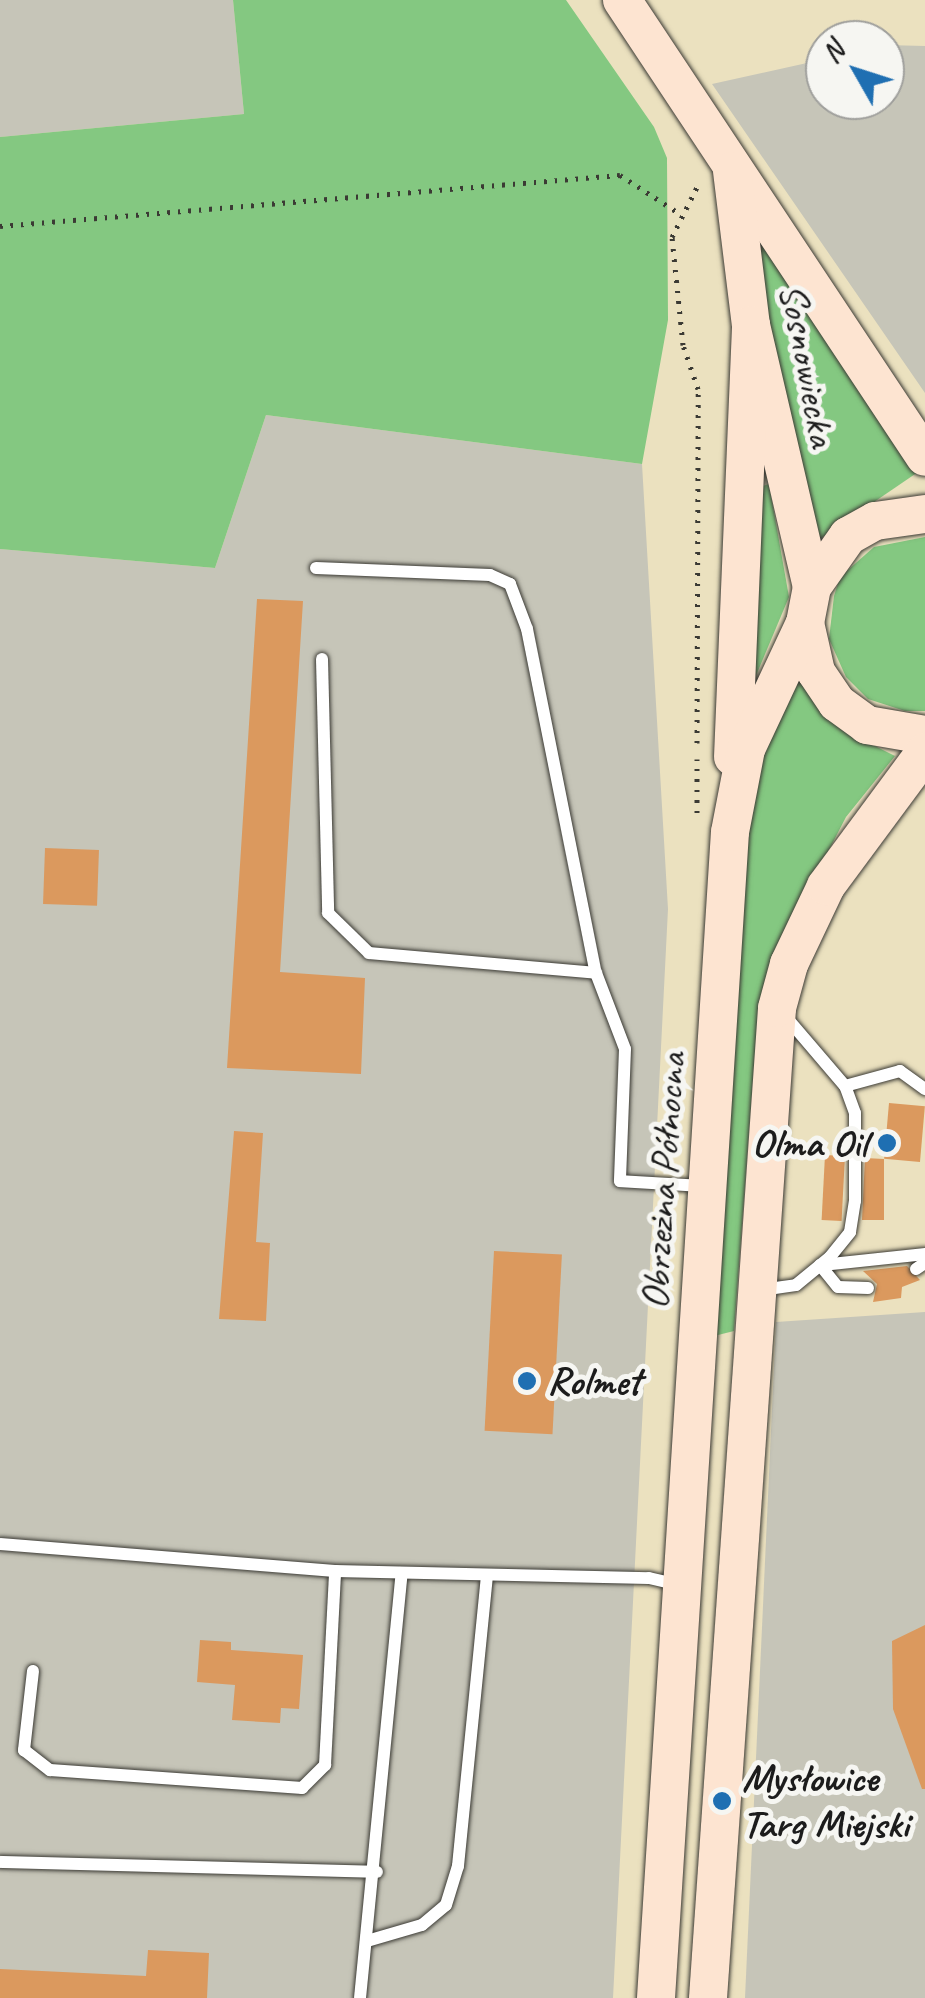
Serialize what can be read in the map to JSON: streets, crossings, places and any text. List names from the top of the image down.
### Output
{
  "streets": {
    "street": ["Sosnowiecka", "Obrzeżna Północna"]
  },
  "crossings": [
    ["Sosnowiecka", "Obrzeżna Północna"]
  ],
  "places": ["Olma Oil", "Rolmet", "Mysłowice Targ Miejski"],
  "north": "top left"
}
